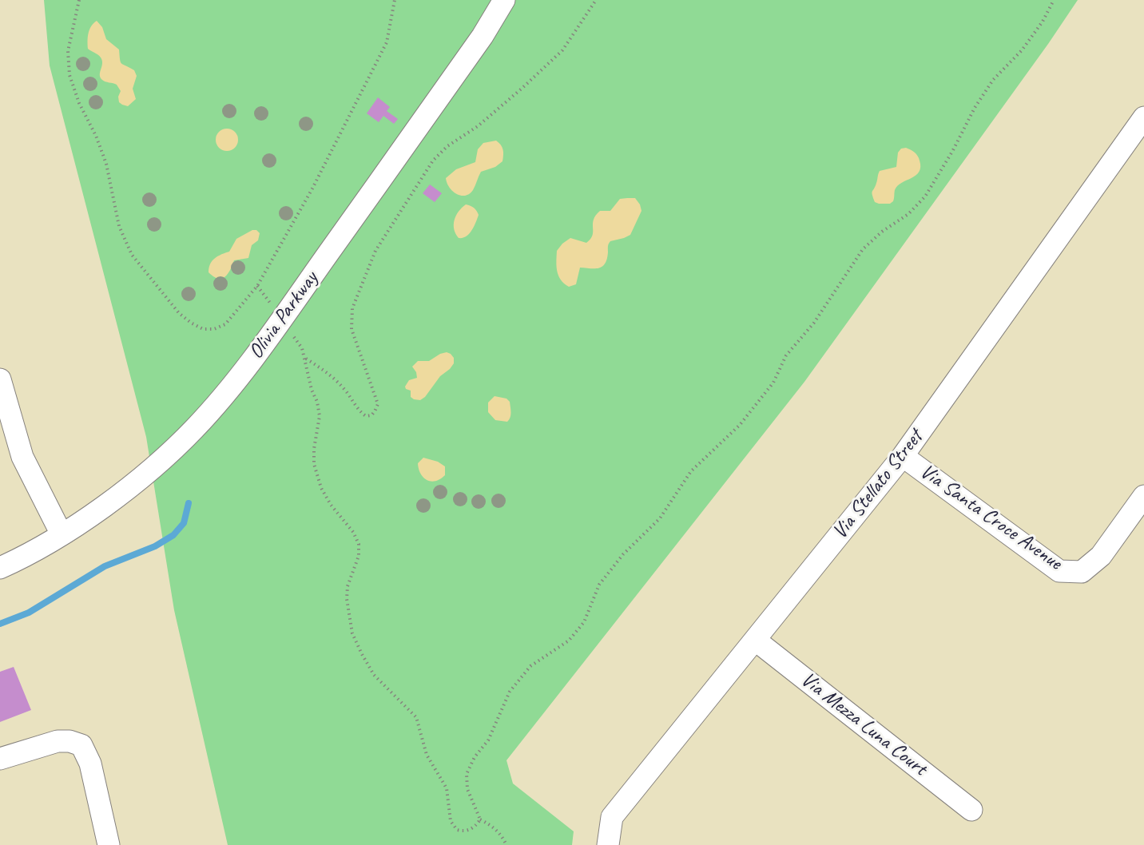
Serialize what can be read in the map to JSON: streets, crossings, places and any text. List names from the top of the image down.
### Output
{
  "streets": {
    "street": [
      "Olivia Parkway",
      "Via Stellato Street",
      "Via Santa Croce Avenue",
      "Via Mezza Luna Court"
    ]
  },
  "crossings": [
    ["Via Stellato Street", "Via Santa Croce Avenue"],
    ["Via Stellato Street", "Via Mezza Luna Court"]
  ]
}
